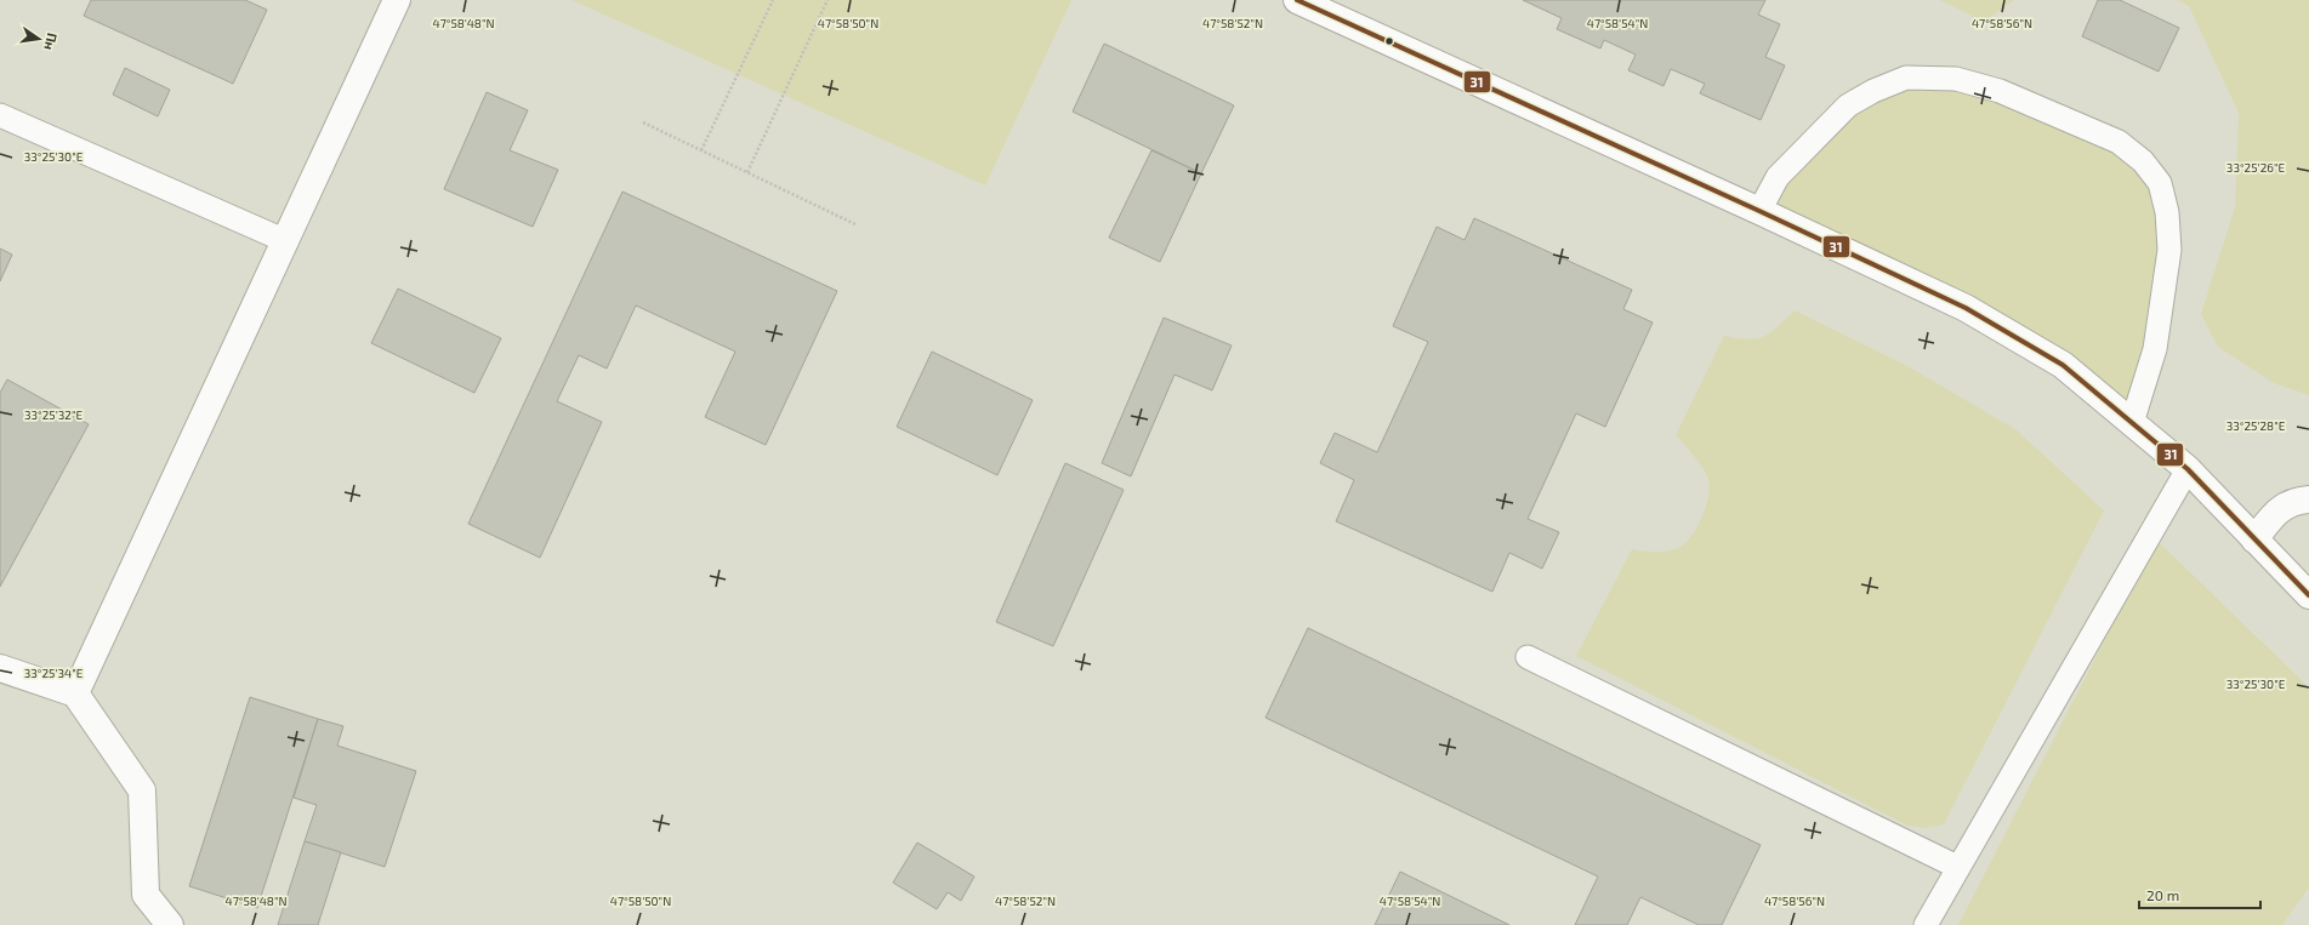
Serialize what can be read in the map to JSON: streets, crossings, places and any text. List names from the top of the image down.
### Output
{
  "lines": ["transit line 31"],
  "scale_bar": "20 m",
  "north": "right",
  "coordinates": [
    "47°58'48\"N",
    "47°58'50\"N",
    "47°58'52\"N",
    "47°58'54\"N",
    "47°58'56\"N",
    "33°25'30\"E",
    "33°25'26\"E",
    "33°25'32\"E",
    "33°25'28\"E",
    "33°25'34\"E"
  ]
}
